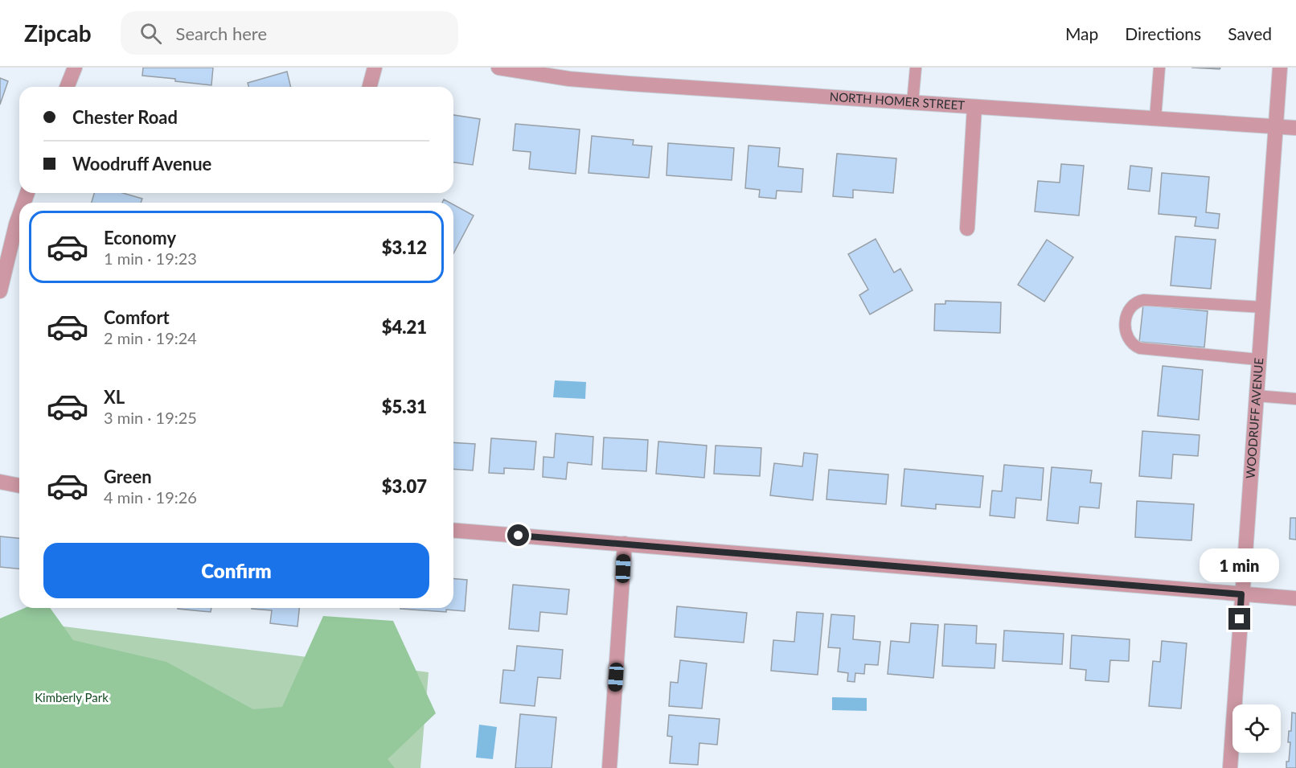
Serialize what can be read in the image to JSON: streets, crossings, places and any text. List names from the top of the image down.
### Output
{
  "streets": {
    "street": ["NORTH HOMER STREET", "WOODRUFF AVENUE"]
  },
  "crossings": [
    ["NORTH HOMER STREET", "WOODRUFF AVENUE"]
  ],
  "parks": ["Kimberly Park"],
  "page": {
    "header": "Zipcab",
    "search": "Search here",
    "nav": ["Map", "Directions", "Saved"],
    "banner": ["Chester Road", "Woodruff Avenue"],
    "list": [
      {
        "name": "Economy",
        "note": "1 min · 19:23",
        "value": "$3.12"
      },
      {
        "name": "Comfort",
        "note": "2 min · 19:24",
        "value": "$4.21"
      },
      {
        "name": "XL",
        "note": "3 min · 19:25",
        "value": "$5.31"
      },
      {
        "name": "Green",
        "note": "4 min · 19:26",
        "value": "$3.07"
      }
    ],
    "buttons": "Confirm",
    "bubble": "1 min"
  }
}
